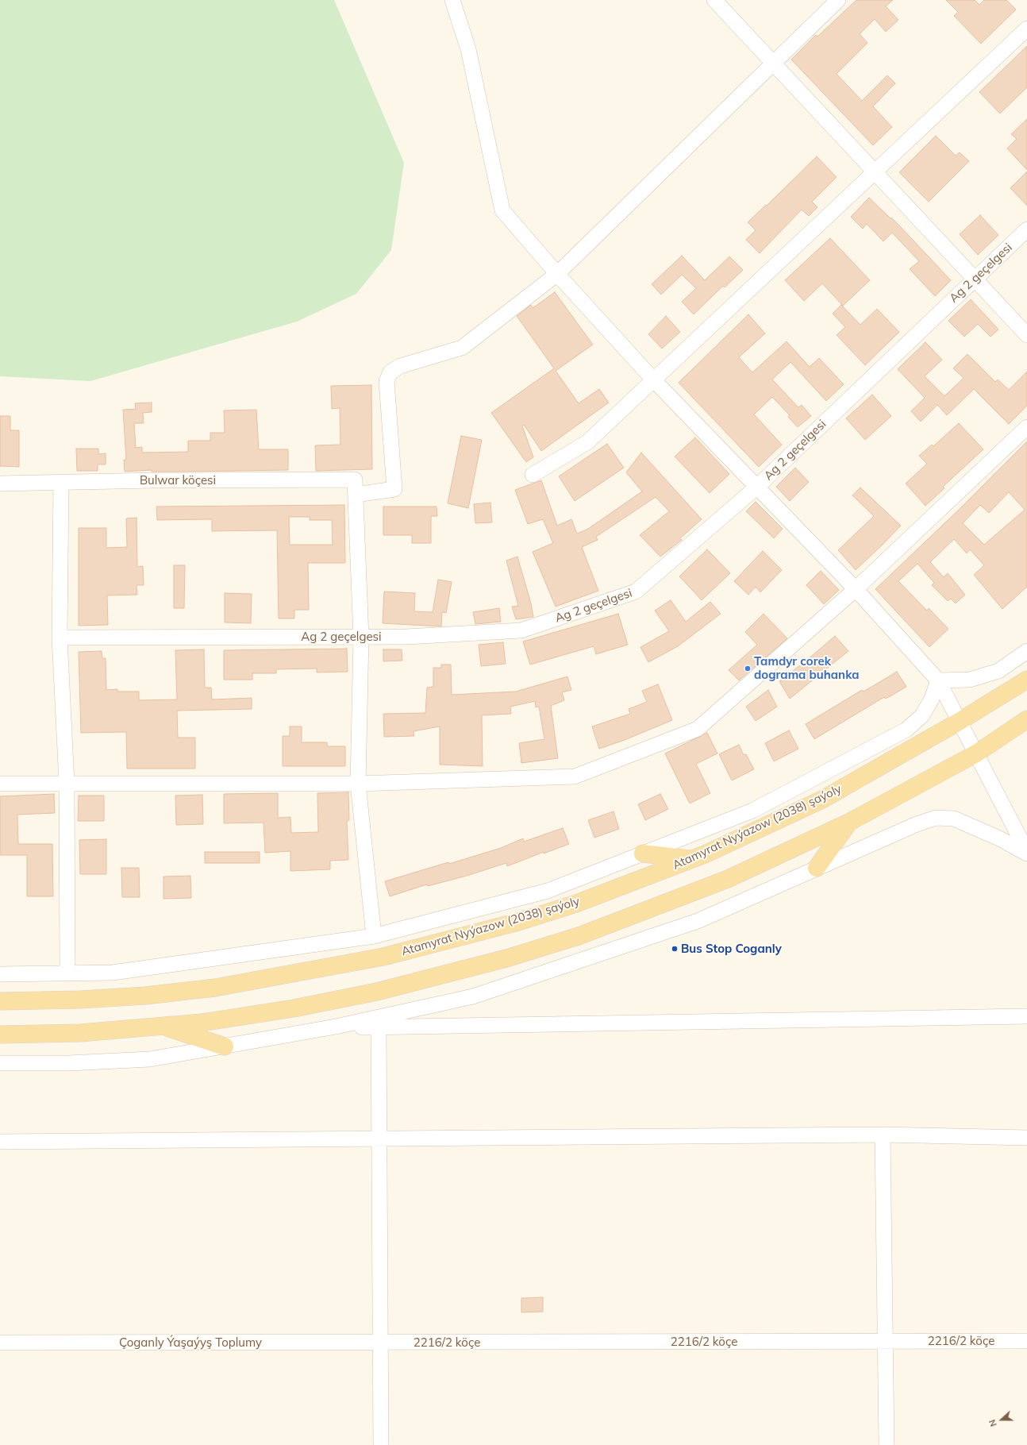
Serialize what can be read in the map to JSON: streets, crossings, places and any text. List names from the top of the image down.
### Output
{
  "streets": {
    "main road": ["Atamyrat Nyýazow (2038) şaýoly"],
    "street": [
      "Ag 2 geçelgesi",
      "Bulwar köçesi",
      "2216/2 köçe",
      "Çoganly Ýaşaýyş Toplumy"
    ]
  },
  "crossings": [
    ["2216/2 köçe", "Çoganly Ýaşaýyş Toplumy"]
  ],
  "places": ["Tamdyr corek dograma buhanka", "Bus Stop Coganly"],
  "north": "left"
}
